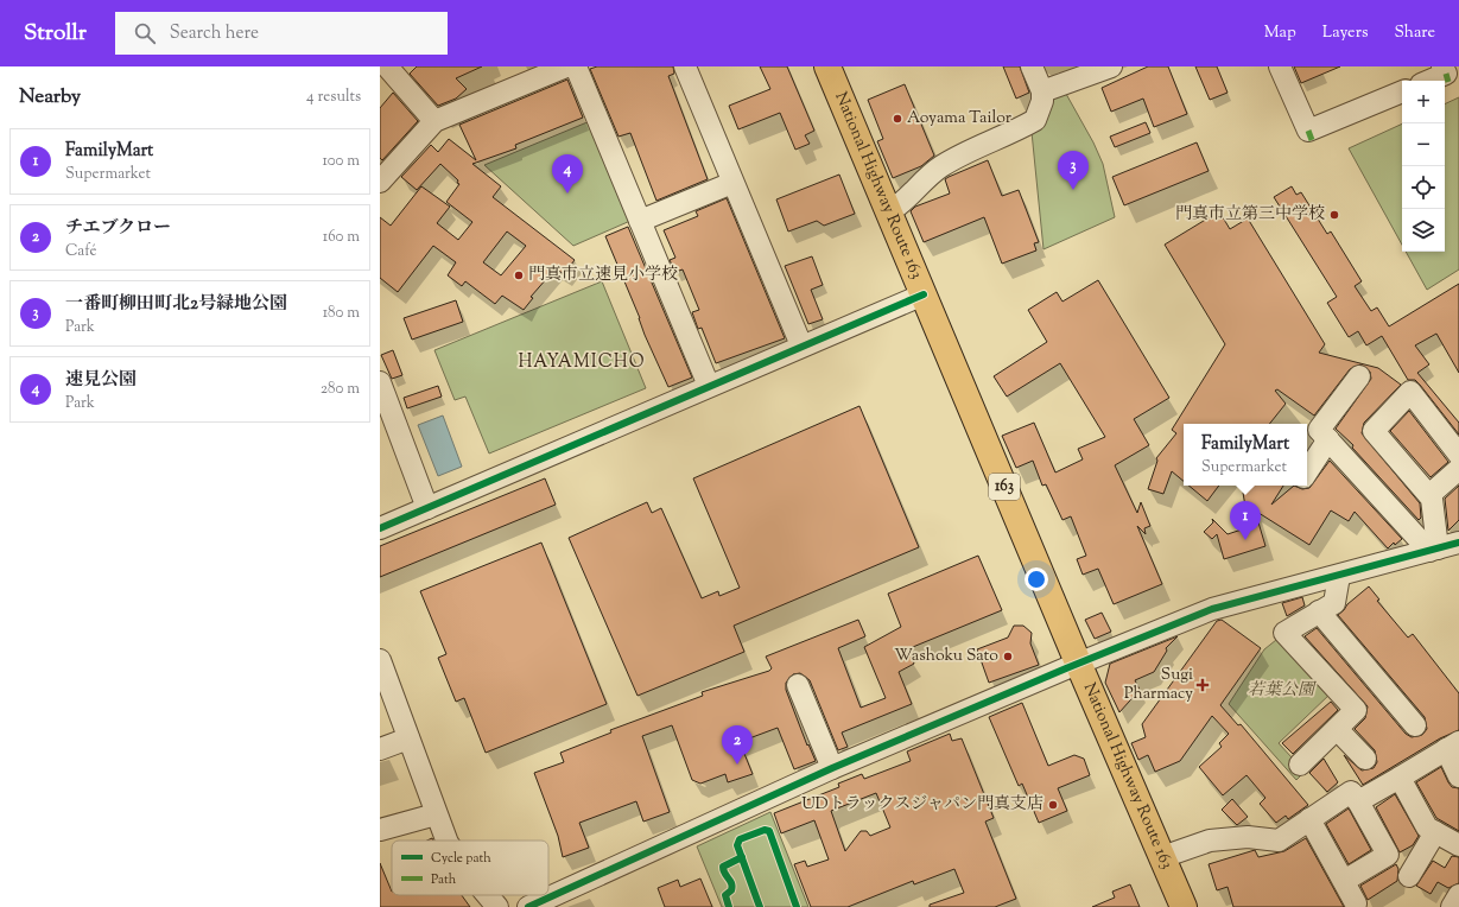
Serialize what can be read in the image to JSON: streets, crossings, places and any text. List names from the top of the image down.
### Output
{
  "streets": {
    "highway": ["National Highway Route 163", "163"]
  },
  "districts": ["HAYAMICHO"],
  "parks": ["若葉公園"],
  "places": {
    "other": [
      "Aoyama Tailor",
      "門真市立第三中学校",
      "門真市立速見小学校",
      "Washoku Sato",
      "UDトラックスジャパン門真支店"
    ],
    "health": ["Sugi Pharmacy"]
  },
  "legend": ["Cycle path", "Path"],
  "page": {
    "header": "Strollr",
    "search": "Search here",
    "nav": ["Map", "Layers", "Share"],
    "heading": ["Nearby", "4 results"],
    "map_buttons": ["+", "−"],
    "list": [
      {
        "mark": "1",
        "name": "FamilyMart",
        "note": "Supermarket",
        "value": "100 m"
      },
      {
        "mark": "2",
        "name": "チエブクロー",
        "note": "Café",
        "value": "160 m"
      },
      {
        "mark": "3",
        "name": "一番町柳田町北2号緑地公園",
        "note": "Park",
        "value": "180 m"
      },
      {
        "mark": "4",
        "name": "速見公園",
        "note": "Park",
        "value": "280 m"
      }
    ],
    "pins": [
      "3",
      "4",
      "1",
      "2"
    ],
    "popup": ["FamilyMart", "Supermarket"]
  }
}
